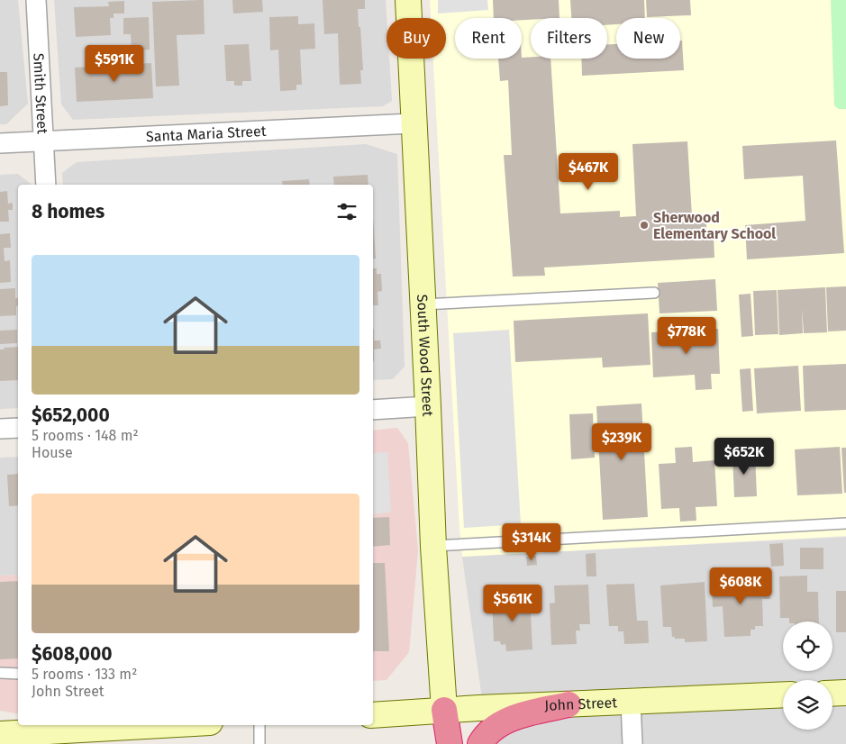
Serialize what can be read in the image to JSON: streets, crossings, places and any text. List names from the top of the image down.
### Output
{
  "streets": {
    "street": [
      "Smith Street",
      "Santa Maria Street",
      "South Wood Street",
      "John Street"
    ]
  },
  "crossings": [
    ["Smith Street", "Santa Maria Street"],
    ["Santa Maria Street", "South Wood Street"],
    ["South Wood Street", "John Street"]
  ],
  "places": ["Sherwood Elementary School"],
  "page": {
    "chip": [
      "Buy",
      "Rent",
      "Filters",
      "New"
    ],
    "price": [
      "$591K",
      "$467K",
      "$778K",
      "$239K",
      "$652K",
      "$314K",
      "$608K",
      "$561K"
    ],
    "heading": "8 homes",
    "list": [
      {
        "name": "$652,000",
        "note": "5 rooms · 148 m² · House"
      },
      {
        "name": "$608,000",
        "note": "5 rooms · 133 m² · John Street"
      }
    ]
  }
}
